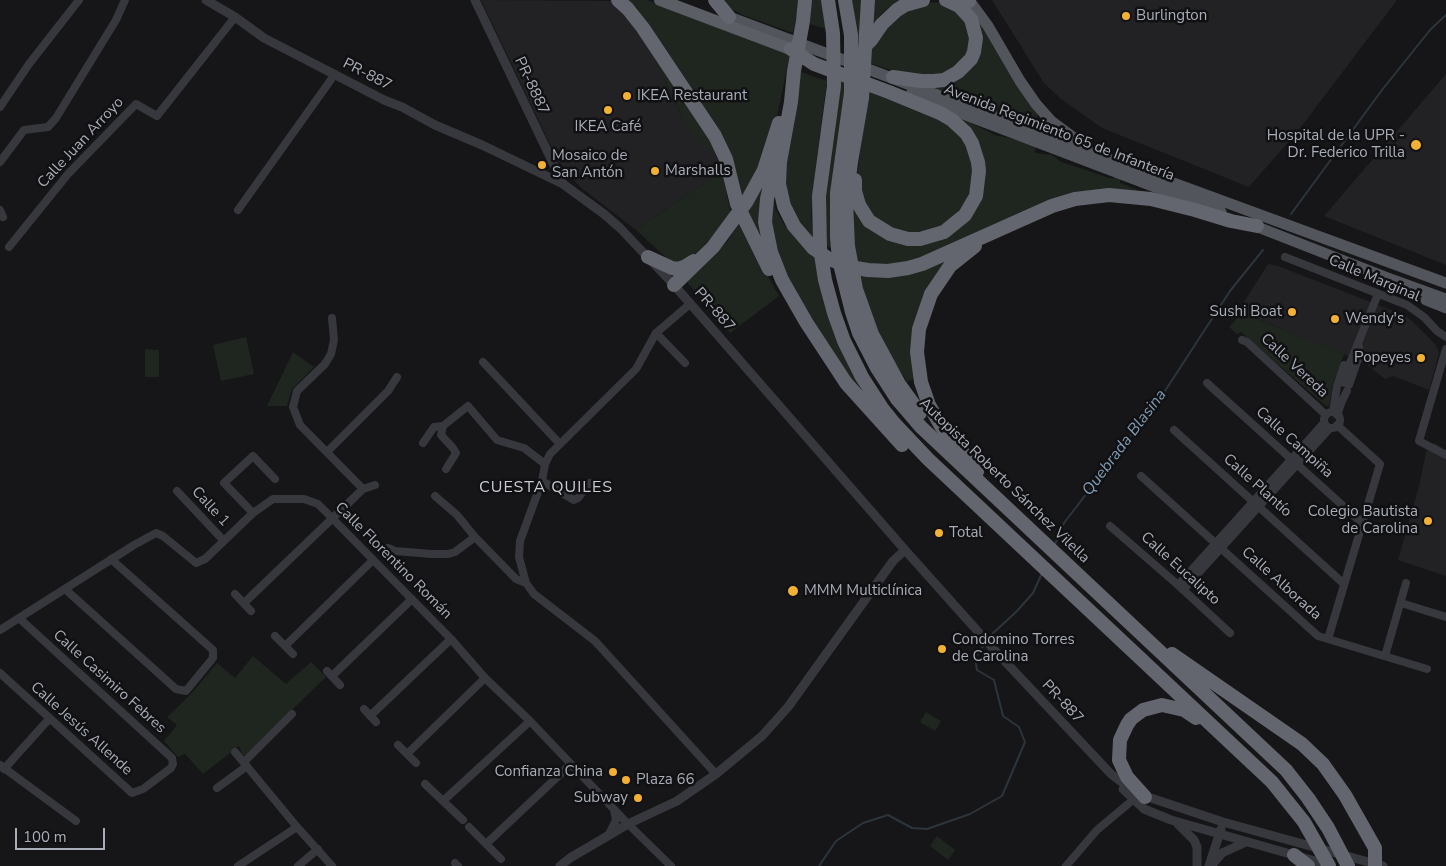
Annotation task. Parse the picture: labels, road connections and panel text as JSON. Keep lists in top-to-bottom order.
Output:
{
  "streets": {
    "highway": ["Avenida Regimiento 65 de Infantería", "Autopista Roberto Sánchez Vilella"],
    "street": [
      "PR-887",
      "PR-8887",
      "Calle Juan Arroyo",
      "Calle Marginal",
      "Calle Vereda",
      "Calle Campiña",
      "Calle Plantío",
      "Calle 1",
      "Calle Florentino Román",
      "Calle Eucalipto",
      "Calle Alborada",
      "Calle Casimiro Febres",
      "Calle Jesús Allende"
    ]
  },
  "crossings": [
    ["PR-887", "PR-8887"],
    ["PR-887", "Calle Juan Arroyo"],
    ["Calle Vereda", "Calle Campiña"],
    ["Calle Vereda", "Calle Plantío"],
    ["Calle Vereda", "Calle Alborada"],
    ["Calle 1", "Calle Florentino Román"],
    ["Calle Florentino Román", "Calle Casimiro Febres"],
    ["Calle Casimiro Febres", "Calle Jesús Allende"]
  ],
  "districts": ["CUESTA QUILES"],
  "water": ["Quebrada Blasina"],
  "places": [
    "Burlington",
    "IKEA Restaurant",
    "IKEA Café",
    "Hospital de la UPR - Dr. Federico Trilla",
    "Mosaico de San Antón",
    "Marshalls",
    "Sushi Boat",
    "Wendy's",
    "Popeyes",
    "Colegio Bautista de Carolina",
    "Total",
    "MMM Multiclínica",
    "Condomino Torres de Carolina",
    "Confianza China",
    "Plaza 66",
    "Subway"
  ],
  "scale_bar": "100 m"
}
